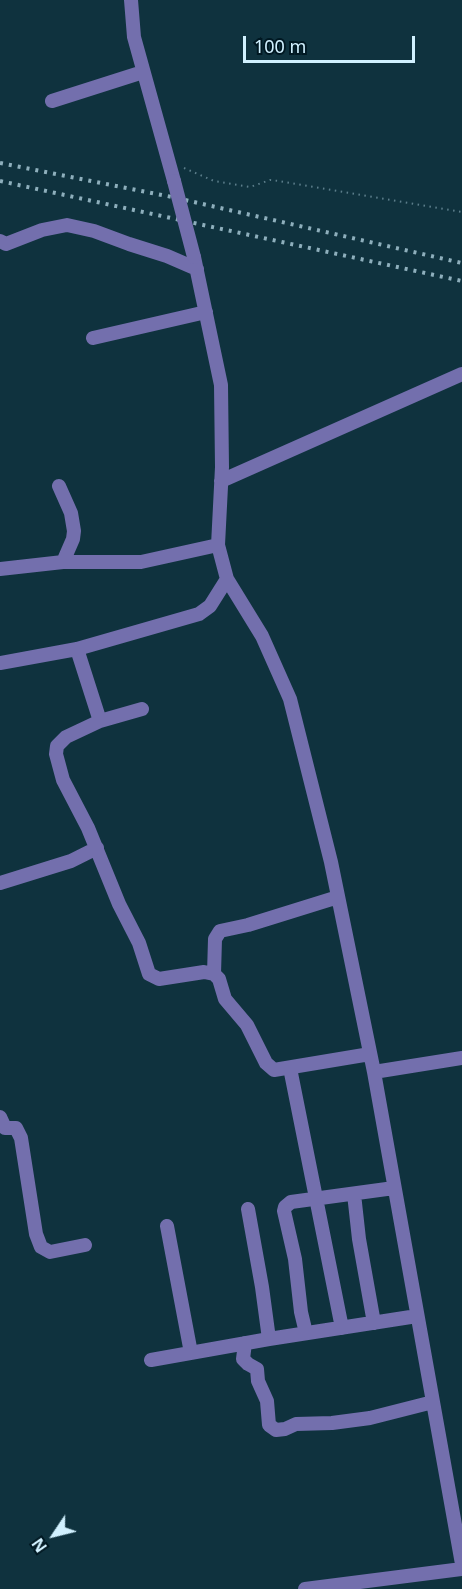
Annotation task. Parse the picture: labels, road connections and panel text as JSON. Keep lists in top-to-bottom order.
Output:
{
  "scale_bar": "100 m",
  "north": "bottom left"
}
